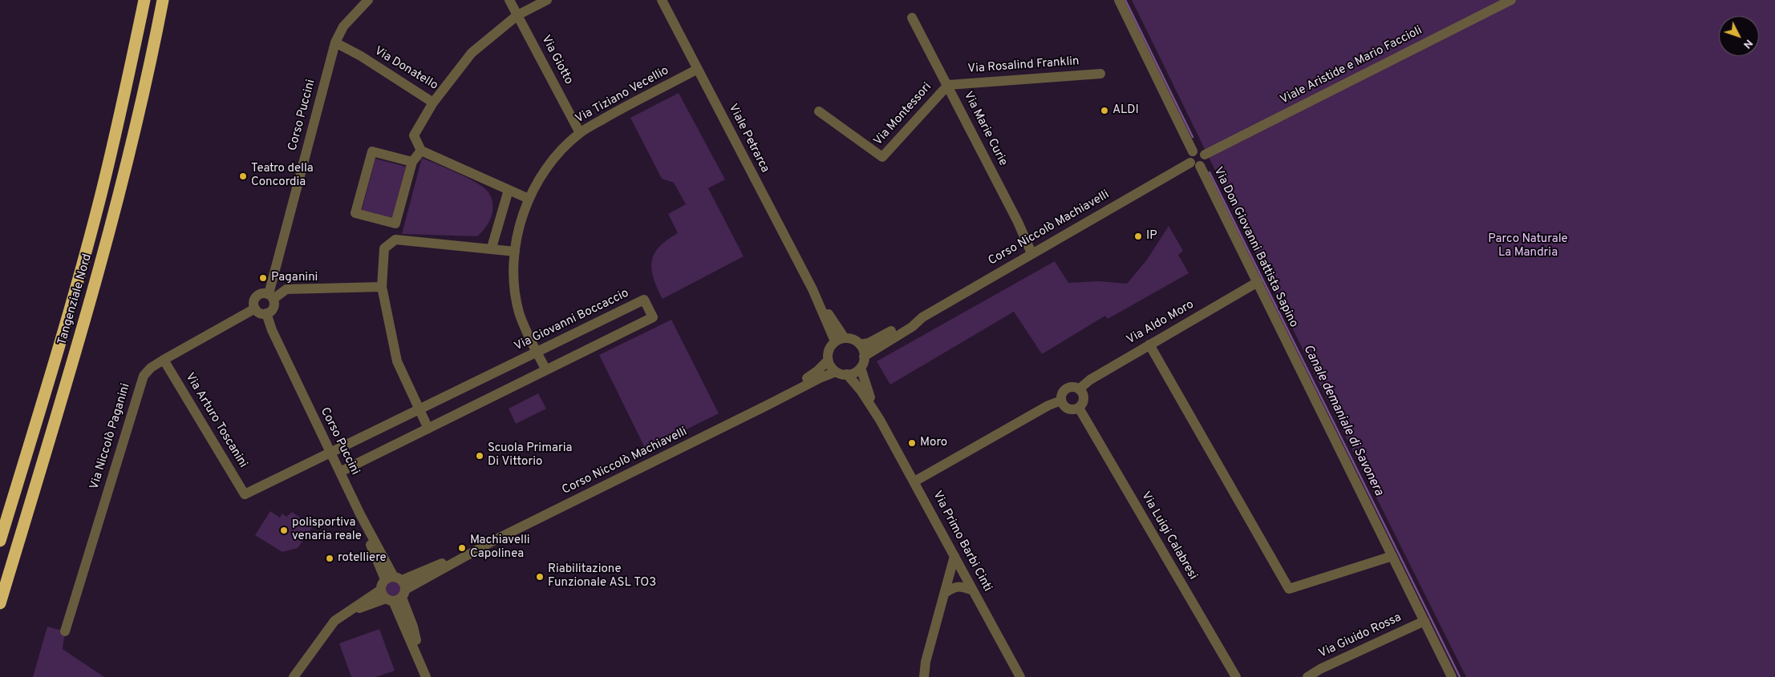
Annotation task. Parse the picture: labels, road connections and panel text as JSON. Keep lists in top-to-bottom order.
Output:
{
  "streets": {
    "highway": ["Tangenziale Nord"],
    "street": [
      "Via Giotto",
      "Via Rosalind Franklin",
      "Viale Aristide e Mario Faccioli",
      "Via Donatello",
      "Via Tiziano Vecellio",
      "Via Montessori",
      "Corso Puccini",
      "Via Marie Curie",
      "Viale Petrarca",
      "Corso Niccolò Machiavelli",
      "Via Don Giovanni Battista Sapino",
      "Via Giovanni Boccaccio",
      "Via Aldo Moro",
      "Via Arturo Toscanini",
      "Via Niccolò Paganini",
      "Via Luigi Calabresi",
      "Via Primo Barbi Cinti",
      "Via Giuido Rossa"
    ]
  },
  "crossings": [
    ["Via Giotto", "Via Donatello"],
    ["Via Giotto", "Via Tiziano Vecellio"],
    ["Via Rosalind Franklin", "Via Montessori"],
    ["Via Rosalind Franklin", "Via Marie Curie"],
    ["Viale Aristide e Mario Faccioli", "Corso Niccolò Machiavelli"],
    ["Viale Aristide e Mario Faccioli", "Via Don Giovanni Battista Sapino"],
    ["Via Donatello", "Corso Puccini"],
    ["Via Tiziano Vecellio", "Viale Petrarca"],
    ["Via Tiziano Vecellio", "Via Giovanni Boccaccio"],
    ["Via Montessori", "Via Marie Curie"],
    ["Corso Puccini", "Corso Niccolò Machiavelli"],
    ["Corso Puccini", "Via Giovanni Boccaccio"],
    ["Corso Puccini", "Via Niccolò Paganini"],
    ["Via Marie Curie", "Corso Niccolò Machiavelli"],
    ["Viale Petrarca", "Corso Niccolò Machiavelli"],
    ["Viale Petrarca", "Via Primo Barbi Cinti"],
    ["Corso Niccolò Machiavelli", "Via Don Giovanni Battista Sapino"],
    ["Corso Niccolò Machiavelli", "Via Primo Barbi Cinti"],
    ["Via Don Giovanni Battista Sapino", "Via Aldo Moro"],
    ["Via Don Giovanni Battista Sapino", "Via Giuido Rossa"],
    ["Via Giovanni Boccaccio", "Via Arturo Toscanini"],
    ["Via Aldo Moro", "Via Luigi Calabresi"],
    ["Via Arturo Toscanini", "Via Niccolò Paganini"]
  ],
  "water": ["Canale demaniale di Savonera"],
  "parks": ["Parco Naturale La Mandria"],
  "places": [
    "ALDI",
    "Teatro della Concordia",
    "IP",
    "Paganini",
    "Moro",
    "Scuola Primaria Di Vittorio",
    "polisportiva venaria reale",
    "Machiavelli Capolinea",
    "rotelliere",
    "Riabilitazione Funzionale ASL TO3"
  ],
  "north": "bottom right"
}
